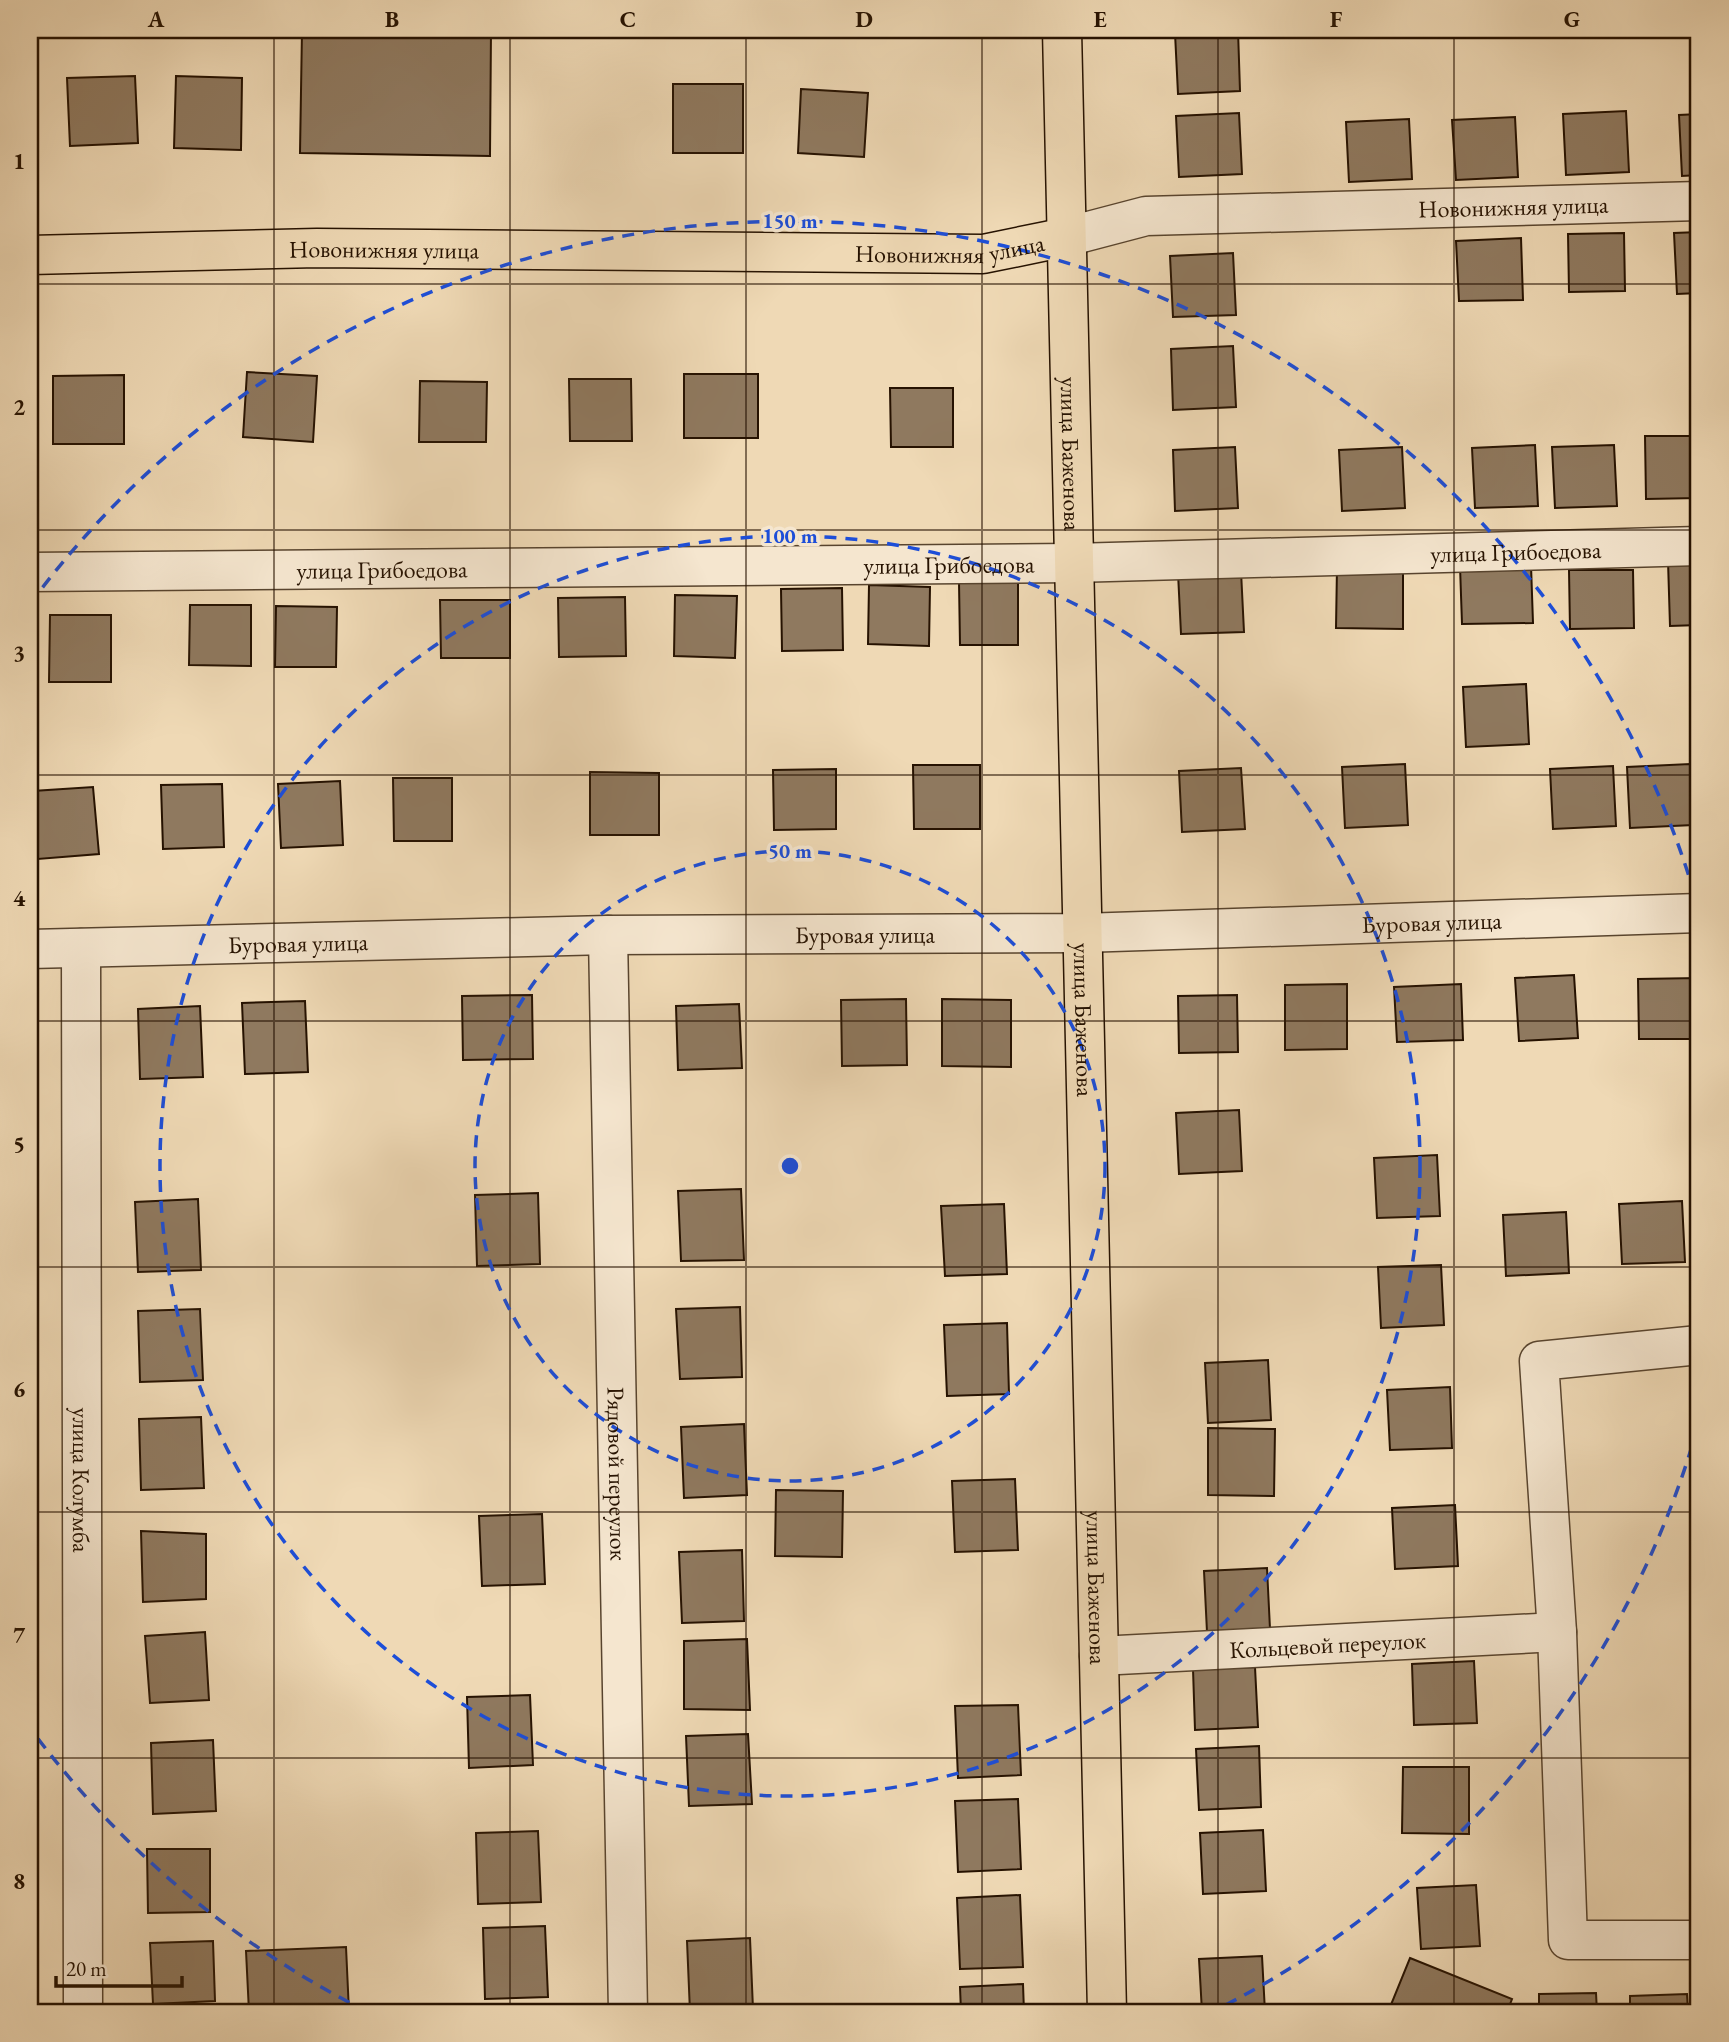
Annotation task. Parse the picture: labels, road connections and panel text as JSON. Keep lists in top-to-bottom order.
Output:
{
  "streets": {
    "main road": ["Новонижняя улица", "улица Баженова"],
    "street": [
      "улица Грибоедова",
      "Буровая улица",
      "Рядовой переулок",
      "улица Колумба",
      "Кольцевой переулок"
    ]
  },
  "crossings": [
    ["Новонижняя улица", "улица Баженова"],
    ["улица Баженова", "улица Грибоедова"],
    ["улица Баженова", "Буровая улица"],
    ["улица Баженова", "Кольцевой переулок"],
    ["Буровая улица", "Рядовой переулок"],
    ["Буровая улица", "улица Колумба"]
  ],
  "scale_bar": "20 m",
  "grid": {
    "columns": [
      "A",
      "B",
      "C",
      "D",
      "E",
      "F",
      "G"
    ],
    "rows": [
      "1",
      "2",
      "3",
      "4",
      "5",
      "6",
      "7",
      "8"
    ]
  },
  "rings": ["150 m", "100 m", "50 m"]
}
